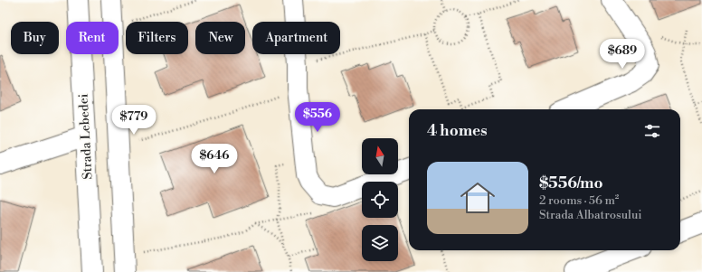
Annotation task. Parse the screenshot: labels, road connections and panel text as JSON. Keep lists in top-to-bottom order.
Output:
{
  "streets": {
    "street": ["Strada Lebedei"]
  },
  "north": "top",
  "page": {
    "chip": [
      "Buy",
      "Rent",
      "Filters",
      "New",
      "Apartment"
    ],
    "price": [
      "$689",
      "$556",
      "$779",
      "$646"
    ],
    "heading": "4 homes",
    "list": [
      {
        "name": "$556/mo",
        "note": "2 rooms · 56 m² · Strada Albatrosului"
      }
    ]
  }
}
